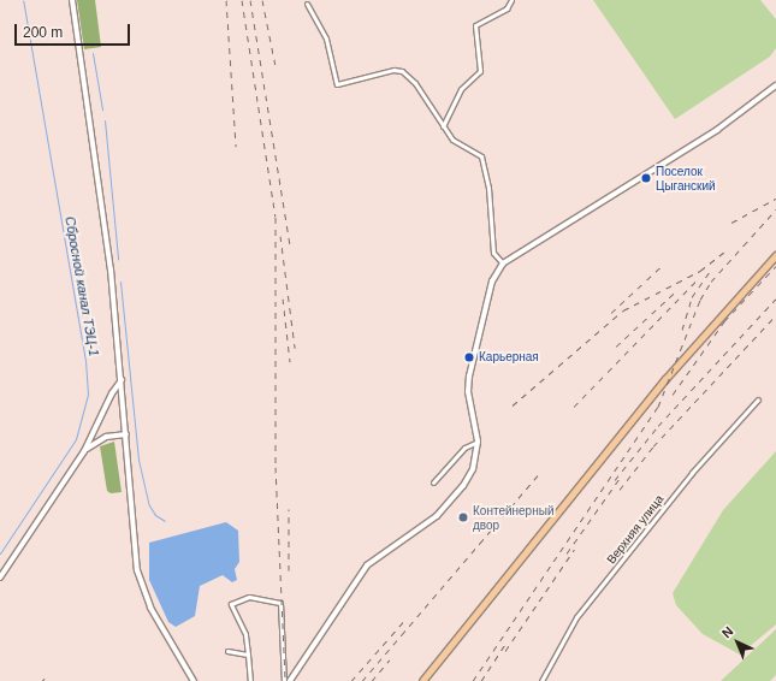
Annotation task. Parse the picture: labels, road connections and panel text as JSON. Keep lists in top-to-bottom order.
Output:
{
  "streets": {
    "street": ["Верхняя улица"]
  },
  "water": ["Сбросной канал ТЭЦ-1"],
  "places": ["Поселок Цыганский", "Карьерная", "Контейнерный двор"],
  "scale_bar": "200 m",
  "north": "top left"
}
